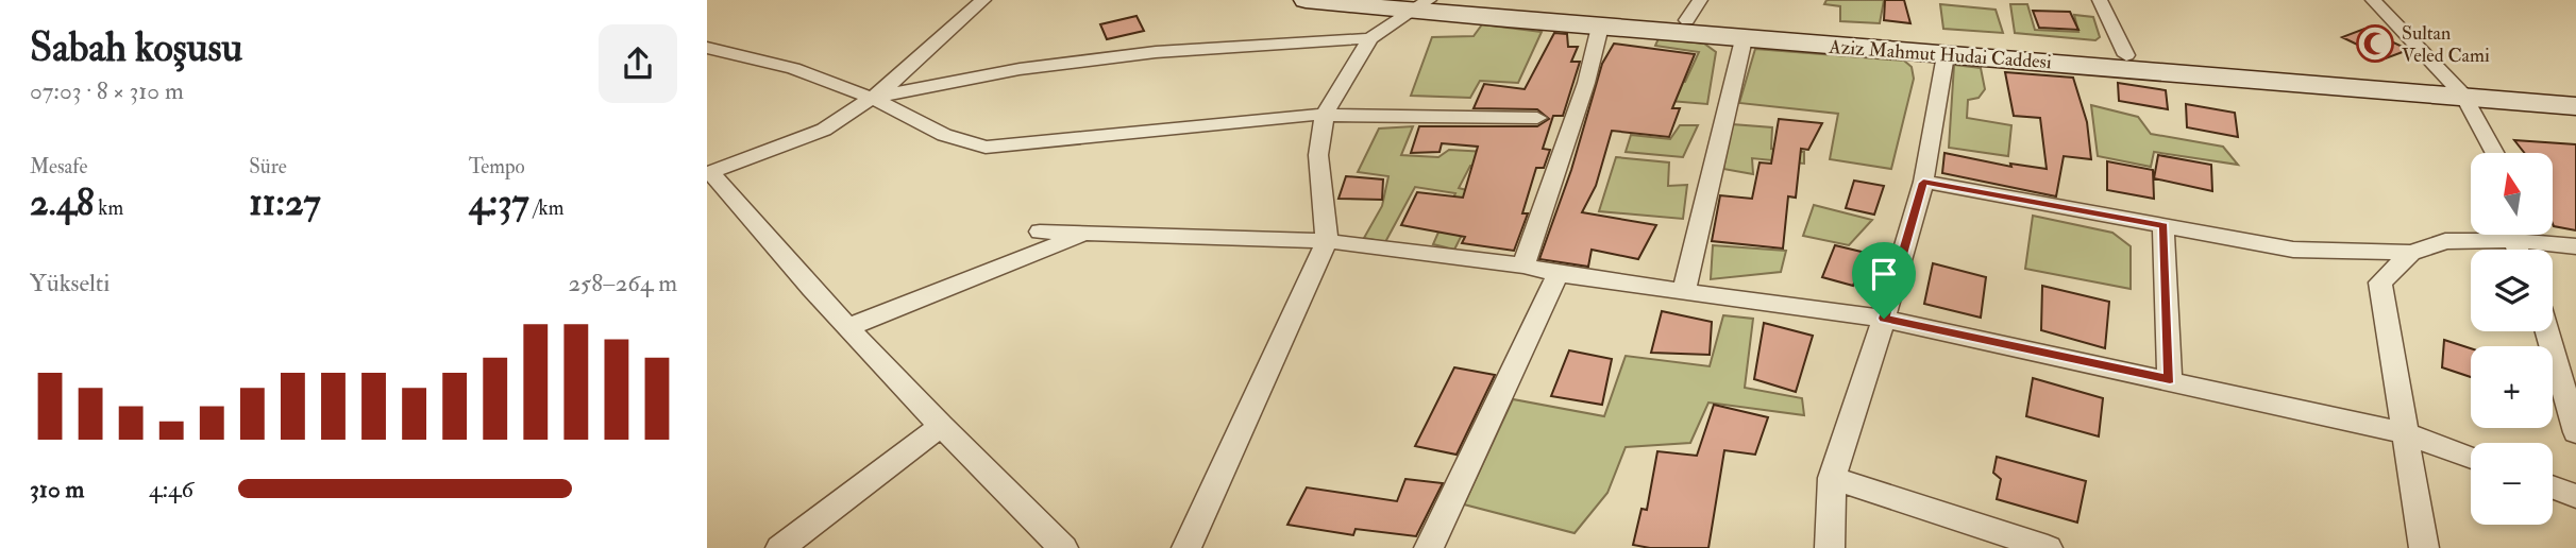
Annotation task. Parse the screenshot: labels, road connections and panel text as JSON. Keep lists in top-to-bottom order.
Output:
{
  "streets": {
    "street": ["Aziz Mahmut Hudai Caddesi"]
  },
  "places": {
    "mosque": ["Sultan Veled Cami"]
  },
  "north": "top",
  "page": {
    "heading": ["Sabah koşusu", "07:03 · 8 × 310 m"],
    "stats": [
      ["Mesafe", "2.48 km"],
      ["Süre", "11:27"],
      ["Tempo", "4:37 /km"]
    ],
    "map_buttons": ["+", "−"],
    "chart": ["Yükselti", "258–264 m"],
    "list": [
      {
        "name": "310 m",
        "note": "4:46"
      }
    ]
  }
}
